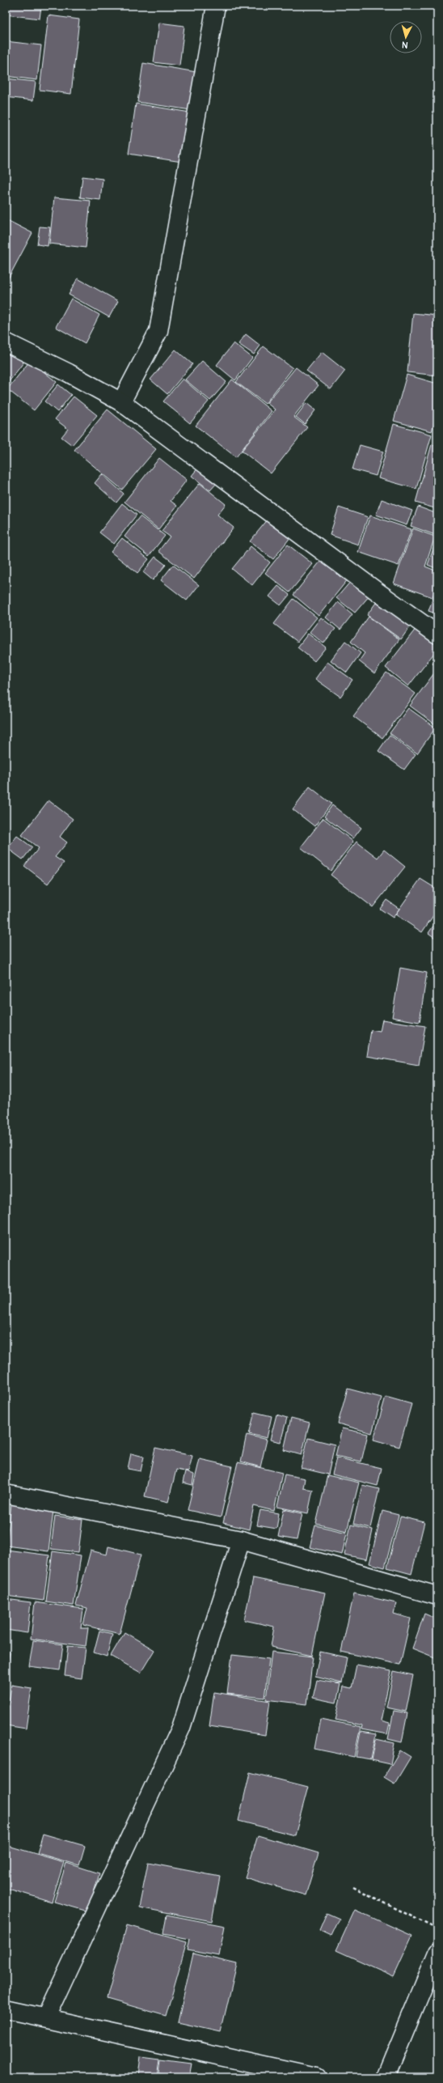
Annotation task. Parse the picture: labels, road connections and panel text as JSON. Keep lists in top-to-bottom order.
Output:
{
  "north": "bottom"
}
